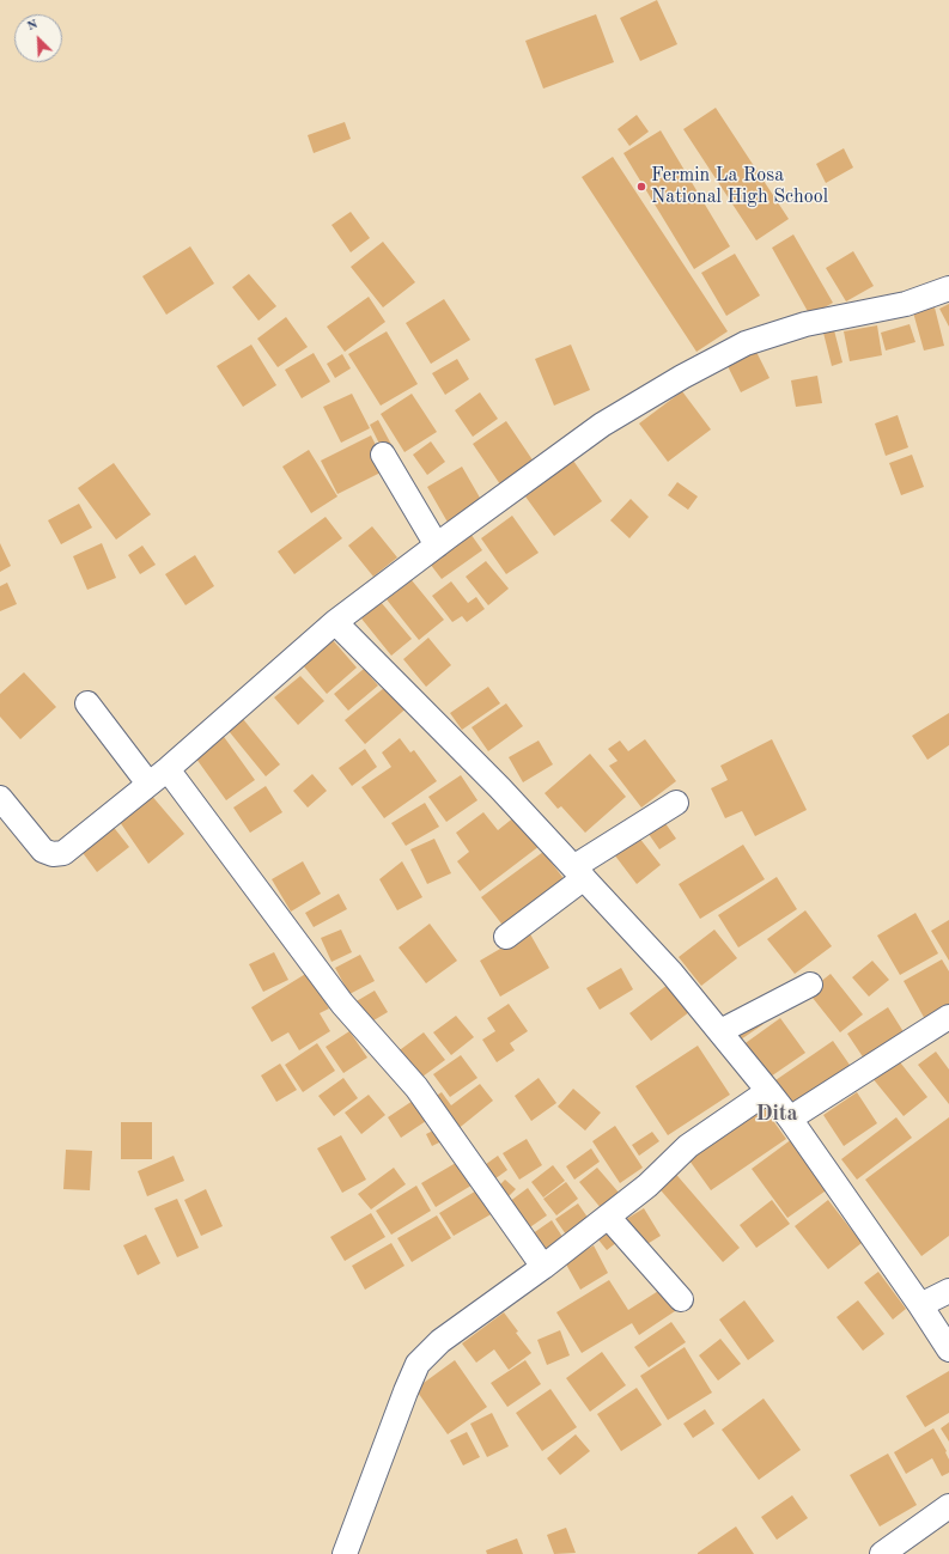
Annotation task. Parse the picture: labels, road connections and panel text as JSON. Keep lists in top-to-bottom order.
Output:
{
  "districts": ["Dita"],
  "places": ["Fermin La Rosa National High School"],
  "north": "top left"
}
